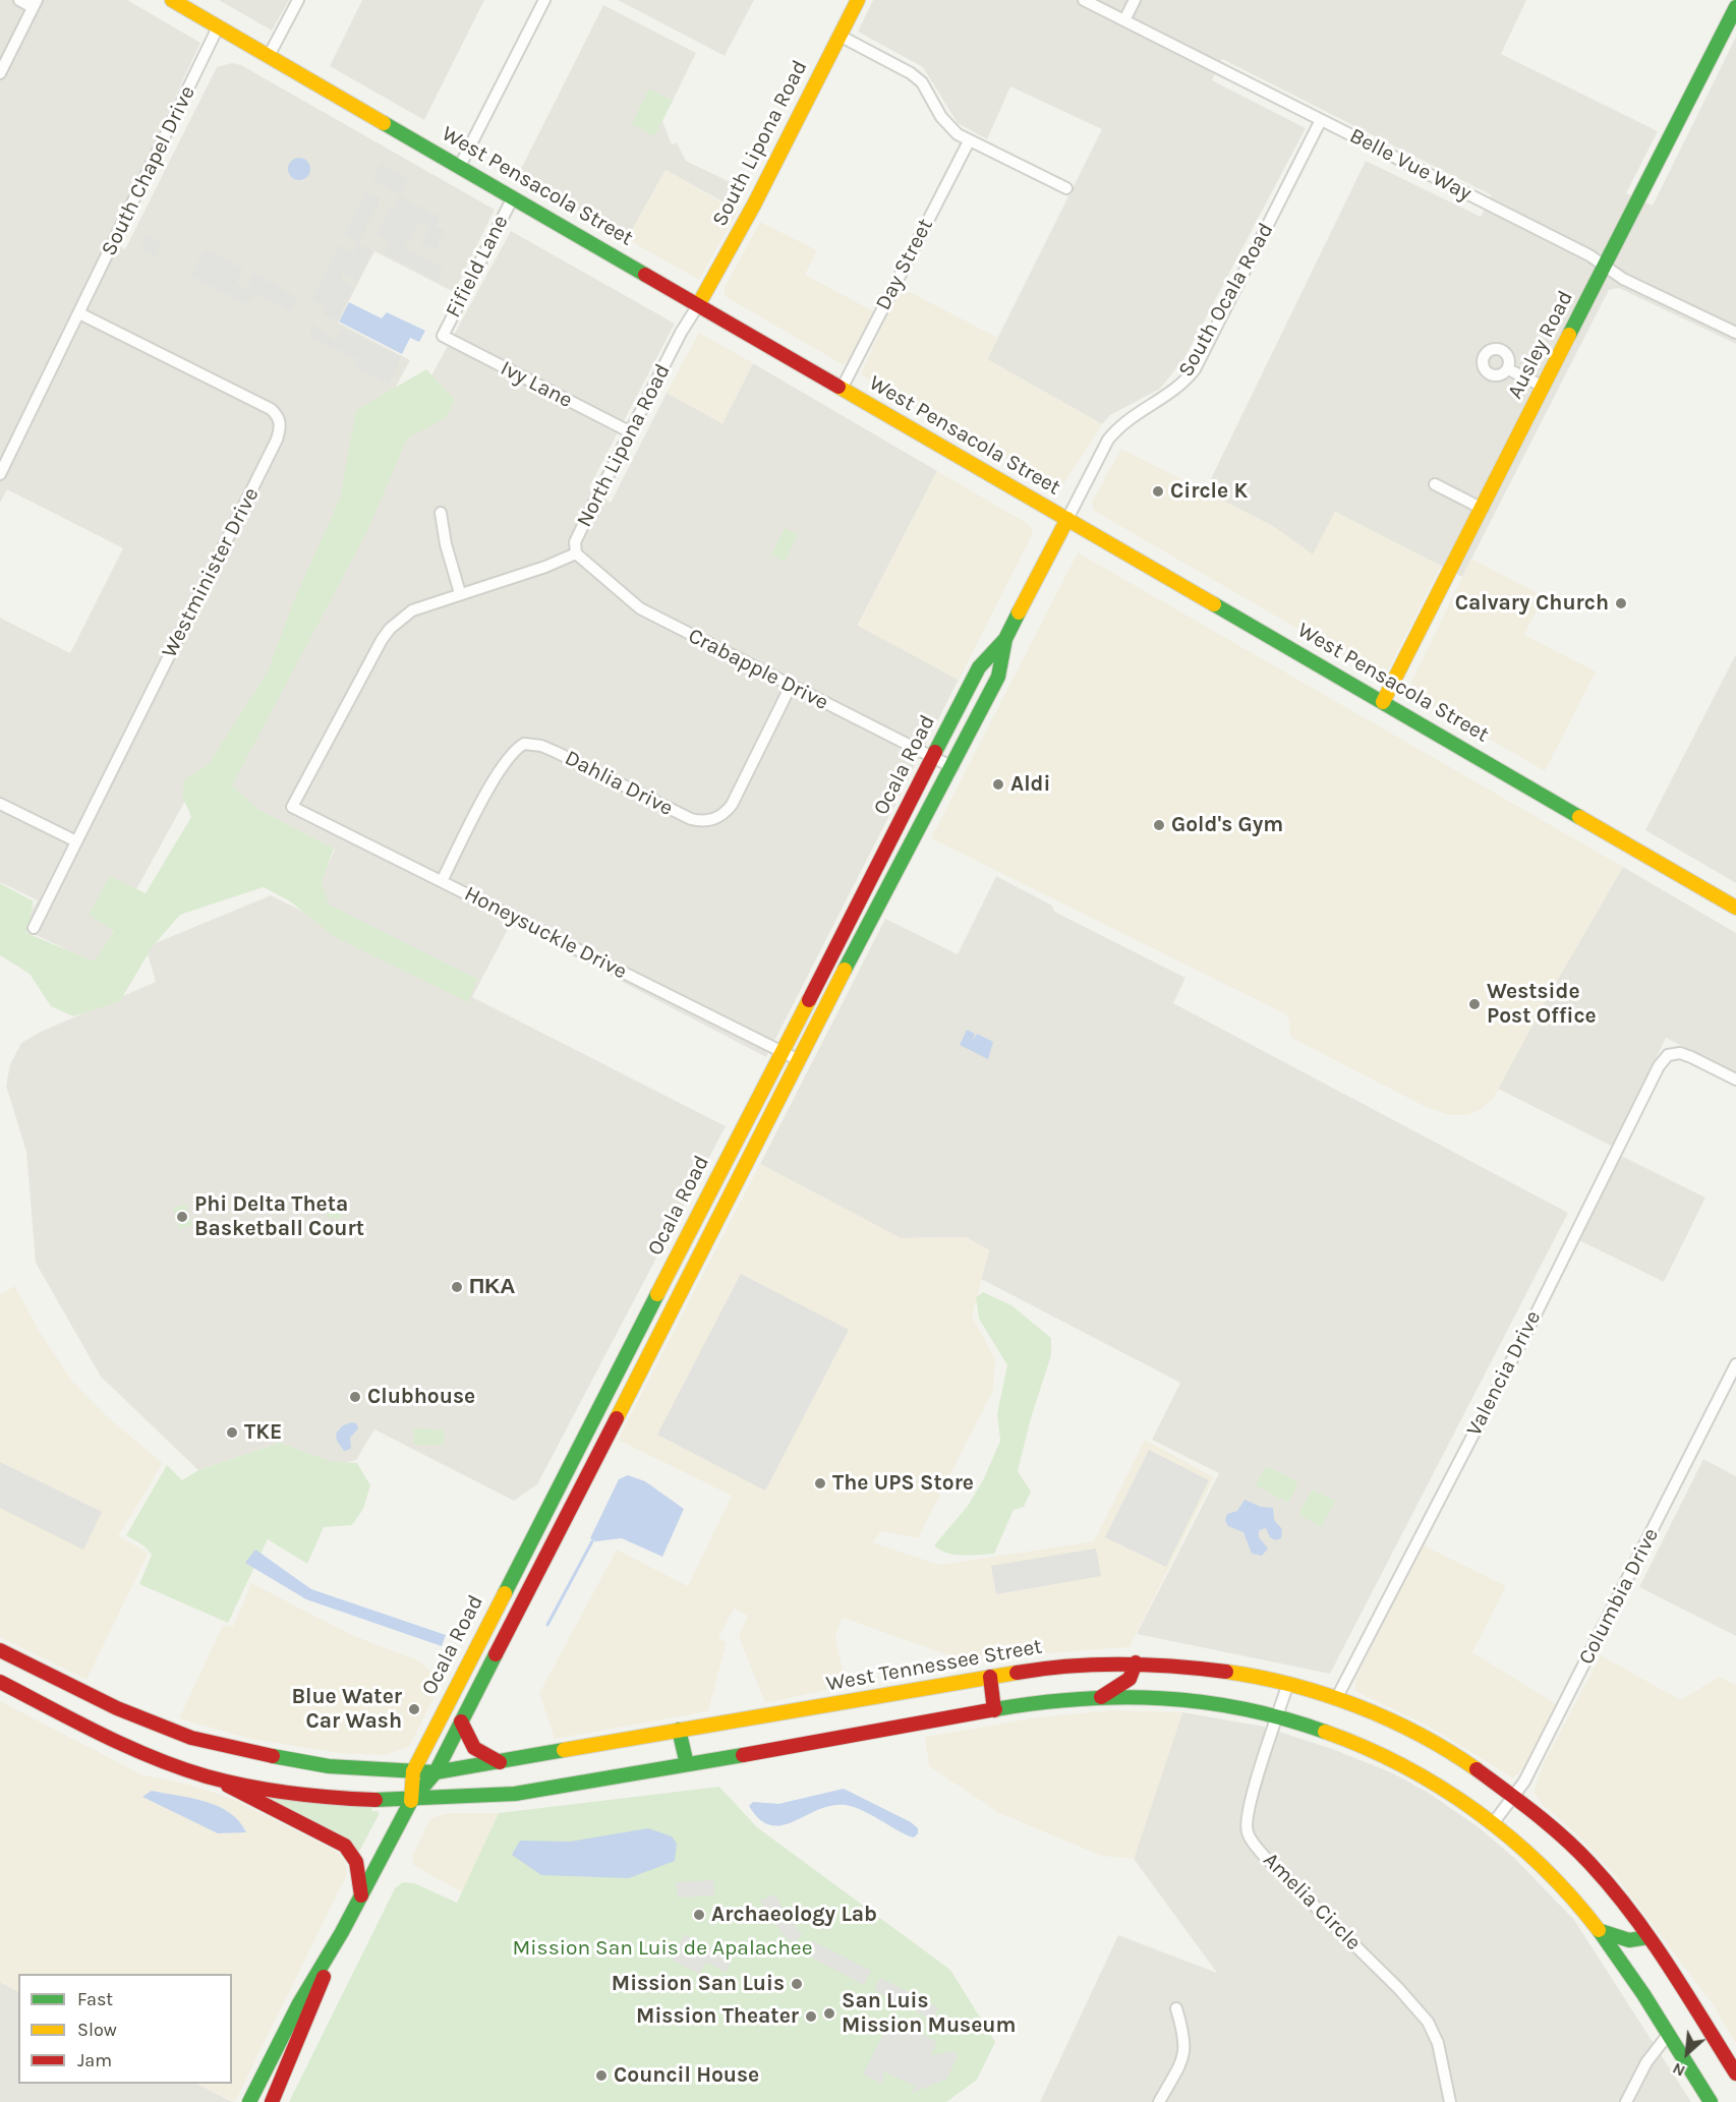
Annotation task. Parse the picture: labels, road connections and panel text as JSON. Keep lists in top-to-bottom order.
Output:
{
  "streets": {
    "main road": [
      "South Lipona Road",
      "West Pensacola Street",
      "Ausley Road",
      "Ocala Road",
      "West Tennessee Street"
    ],
    "street": [
      "Belle Vue Way",
      "South Chapel Drive",
      "Day Street",
      "Fifield Lane",
      "South Ocala Road",
      "Ivy Lane",
      "North Lipona Road",
      "Westminister Drive",
      "Crabapple Drive",
      "Dahlia Drive",
      "Honeysuckle Drive",
      "Valencia Drive",
      "Columbia Drive",
      "Amelia Circle"
    ]
  },
  "crossings": [
    ["South Lipona Road", "West Pensacola Street"],
    ["South Lipona Road", "North Lipona Road"],
    ["Belle Vue Way", "South Ocala Road"],
    ["Belle Vue Way", "Ausley Road"],
    ["South Chapel Drive", "West Pensacola Street"],
    ["South Chapel Drive", "Westminister Drive"],
    ["West Pensacola Street", "Day Street"],
    ["West Pensacola Street", "Fifield Lane"],
    ["West Pensacola Street", "South Ocala Road"],
    ["West Pensacola Street", "Ausley Road"],
    ["West Pensacola Street", "North Lipona Road"],
    ["West Pensacola Street", "Ocala Road"],
    ["Fifield Lane", "Ivy Lane"],
    ["South Ocala Road", "Ocala Road"],
    ["Ivy Lane", "North Lipona Road"],
    ["North Lipona Road", "Crabapple Drive"],
    ["North Lipona Road", "Honeysuckle Drive"],
    ["Crabapple Drive", "Ocala Road"],
    ["Crabapple Drive", "Dahlia Drive"],
    ["Ocala Road", "Honeysuckle Drive"],
    ["Ocala Road", "West Tennessee Street"],
    ["Dahlia Drive", "Honeysuckle Drive"],
    ["Valencia Drive", "West Tennessee Street"],
    ["Columbia Drive", "West Tennessee Street"],
    ["West Tennessee Street", "Amelia Circle"]
  ],
  "parks": ["Mission San Luis de Apalachee"],
  "places": [
    "Circle K",
    "Calvary Church",
    "Aldi",
    "Gold's Gym",
    "Westside Post Office",
    "Phi Delta Theta Basketball Court",
    "ΠΚΑ",
    "Clubhouse",
    "TKE",
    "The UPS Store",
    "Blue Water Car Wash",
    "Archaeology Lab",
    "Mission San Luis",
    "San Luis Mission Museum",
    "Mission Theater",
    "Council House"
  ],
  "legend": ["Fast", "Slow", "Jam"],
  "north": "bottom left"
}
